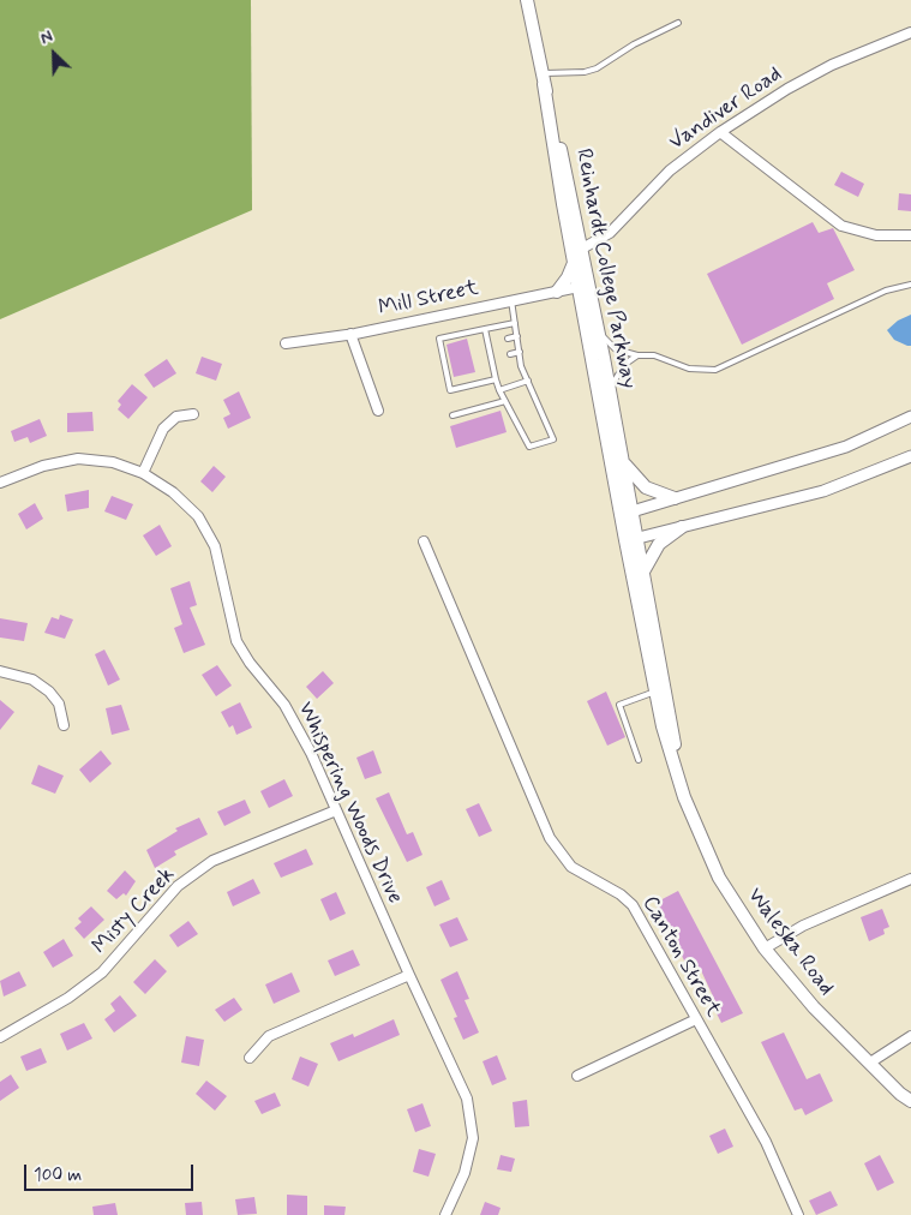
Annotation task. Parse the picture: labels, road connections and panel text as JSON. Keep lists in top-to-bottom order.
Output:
{
  "streets": {
    "main road": ["Reinhardt College Parkway", "Waleska Road"],
    "street": [
      "Vandiver Road",
      "Mill Street",
      "Whispering Woods Drive",
      "Misty Creek",
      "Canton Street"
    ]
  },
  "crossings": [
    ["Vandiver Road", "Reinhardt College Parkway"],
    ["Reinhardt College Parkway", "Mill Street"],
    ["Whispering Woods Drive", "Misty Creek"]
  ],
  "scale_bar": "100 m",
  "north": "top left"
}
